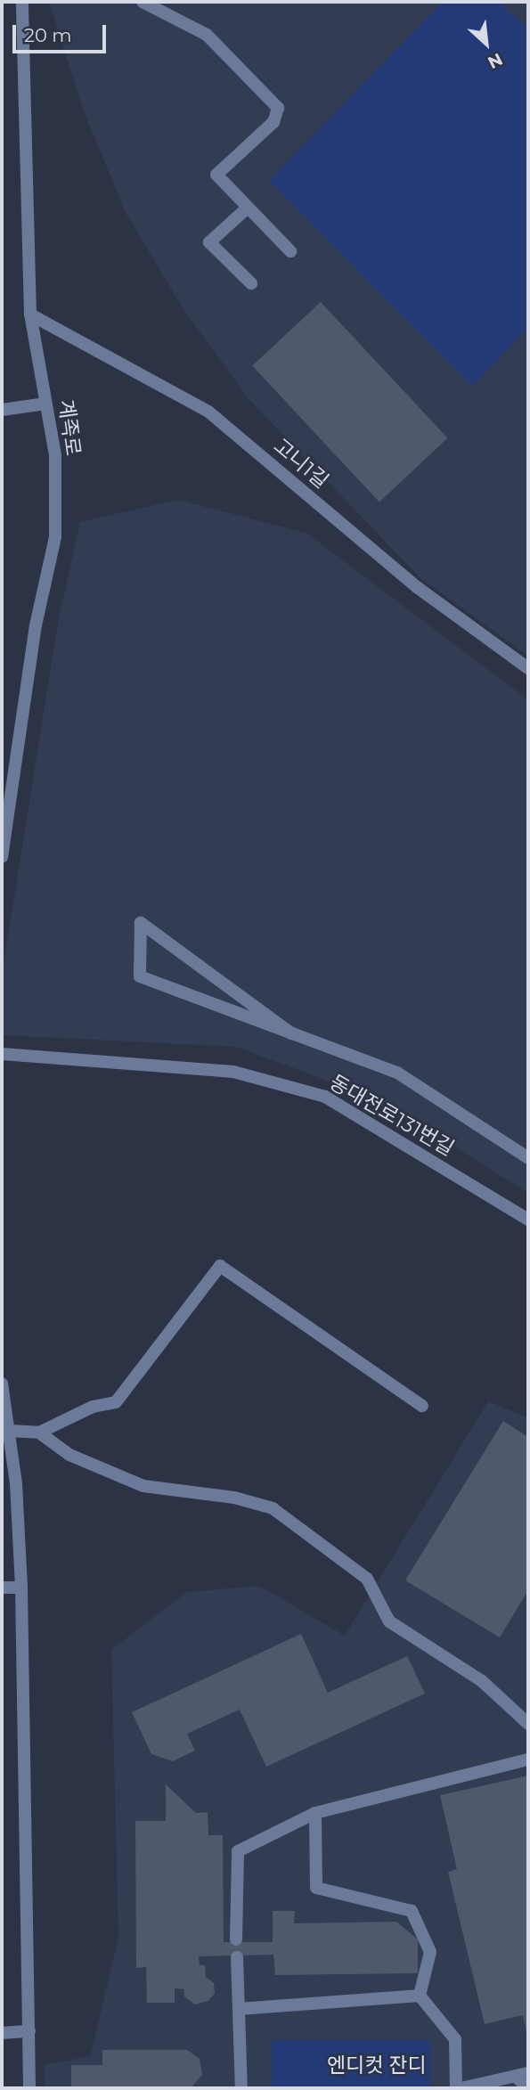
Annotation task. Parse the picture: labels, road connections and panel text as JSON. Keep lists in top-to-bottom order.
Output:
{
  "streets": {
    "street": ["계족로", "고니1길", "동대전로131번길"]
  },
  "crossings": [
    ["계족로", "고니1길"]
  ],
  "parks": ["엔디컷 잔디"],
  "scale_bar": "20 m",
  "north": "bottom right"
}
